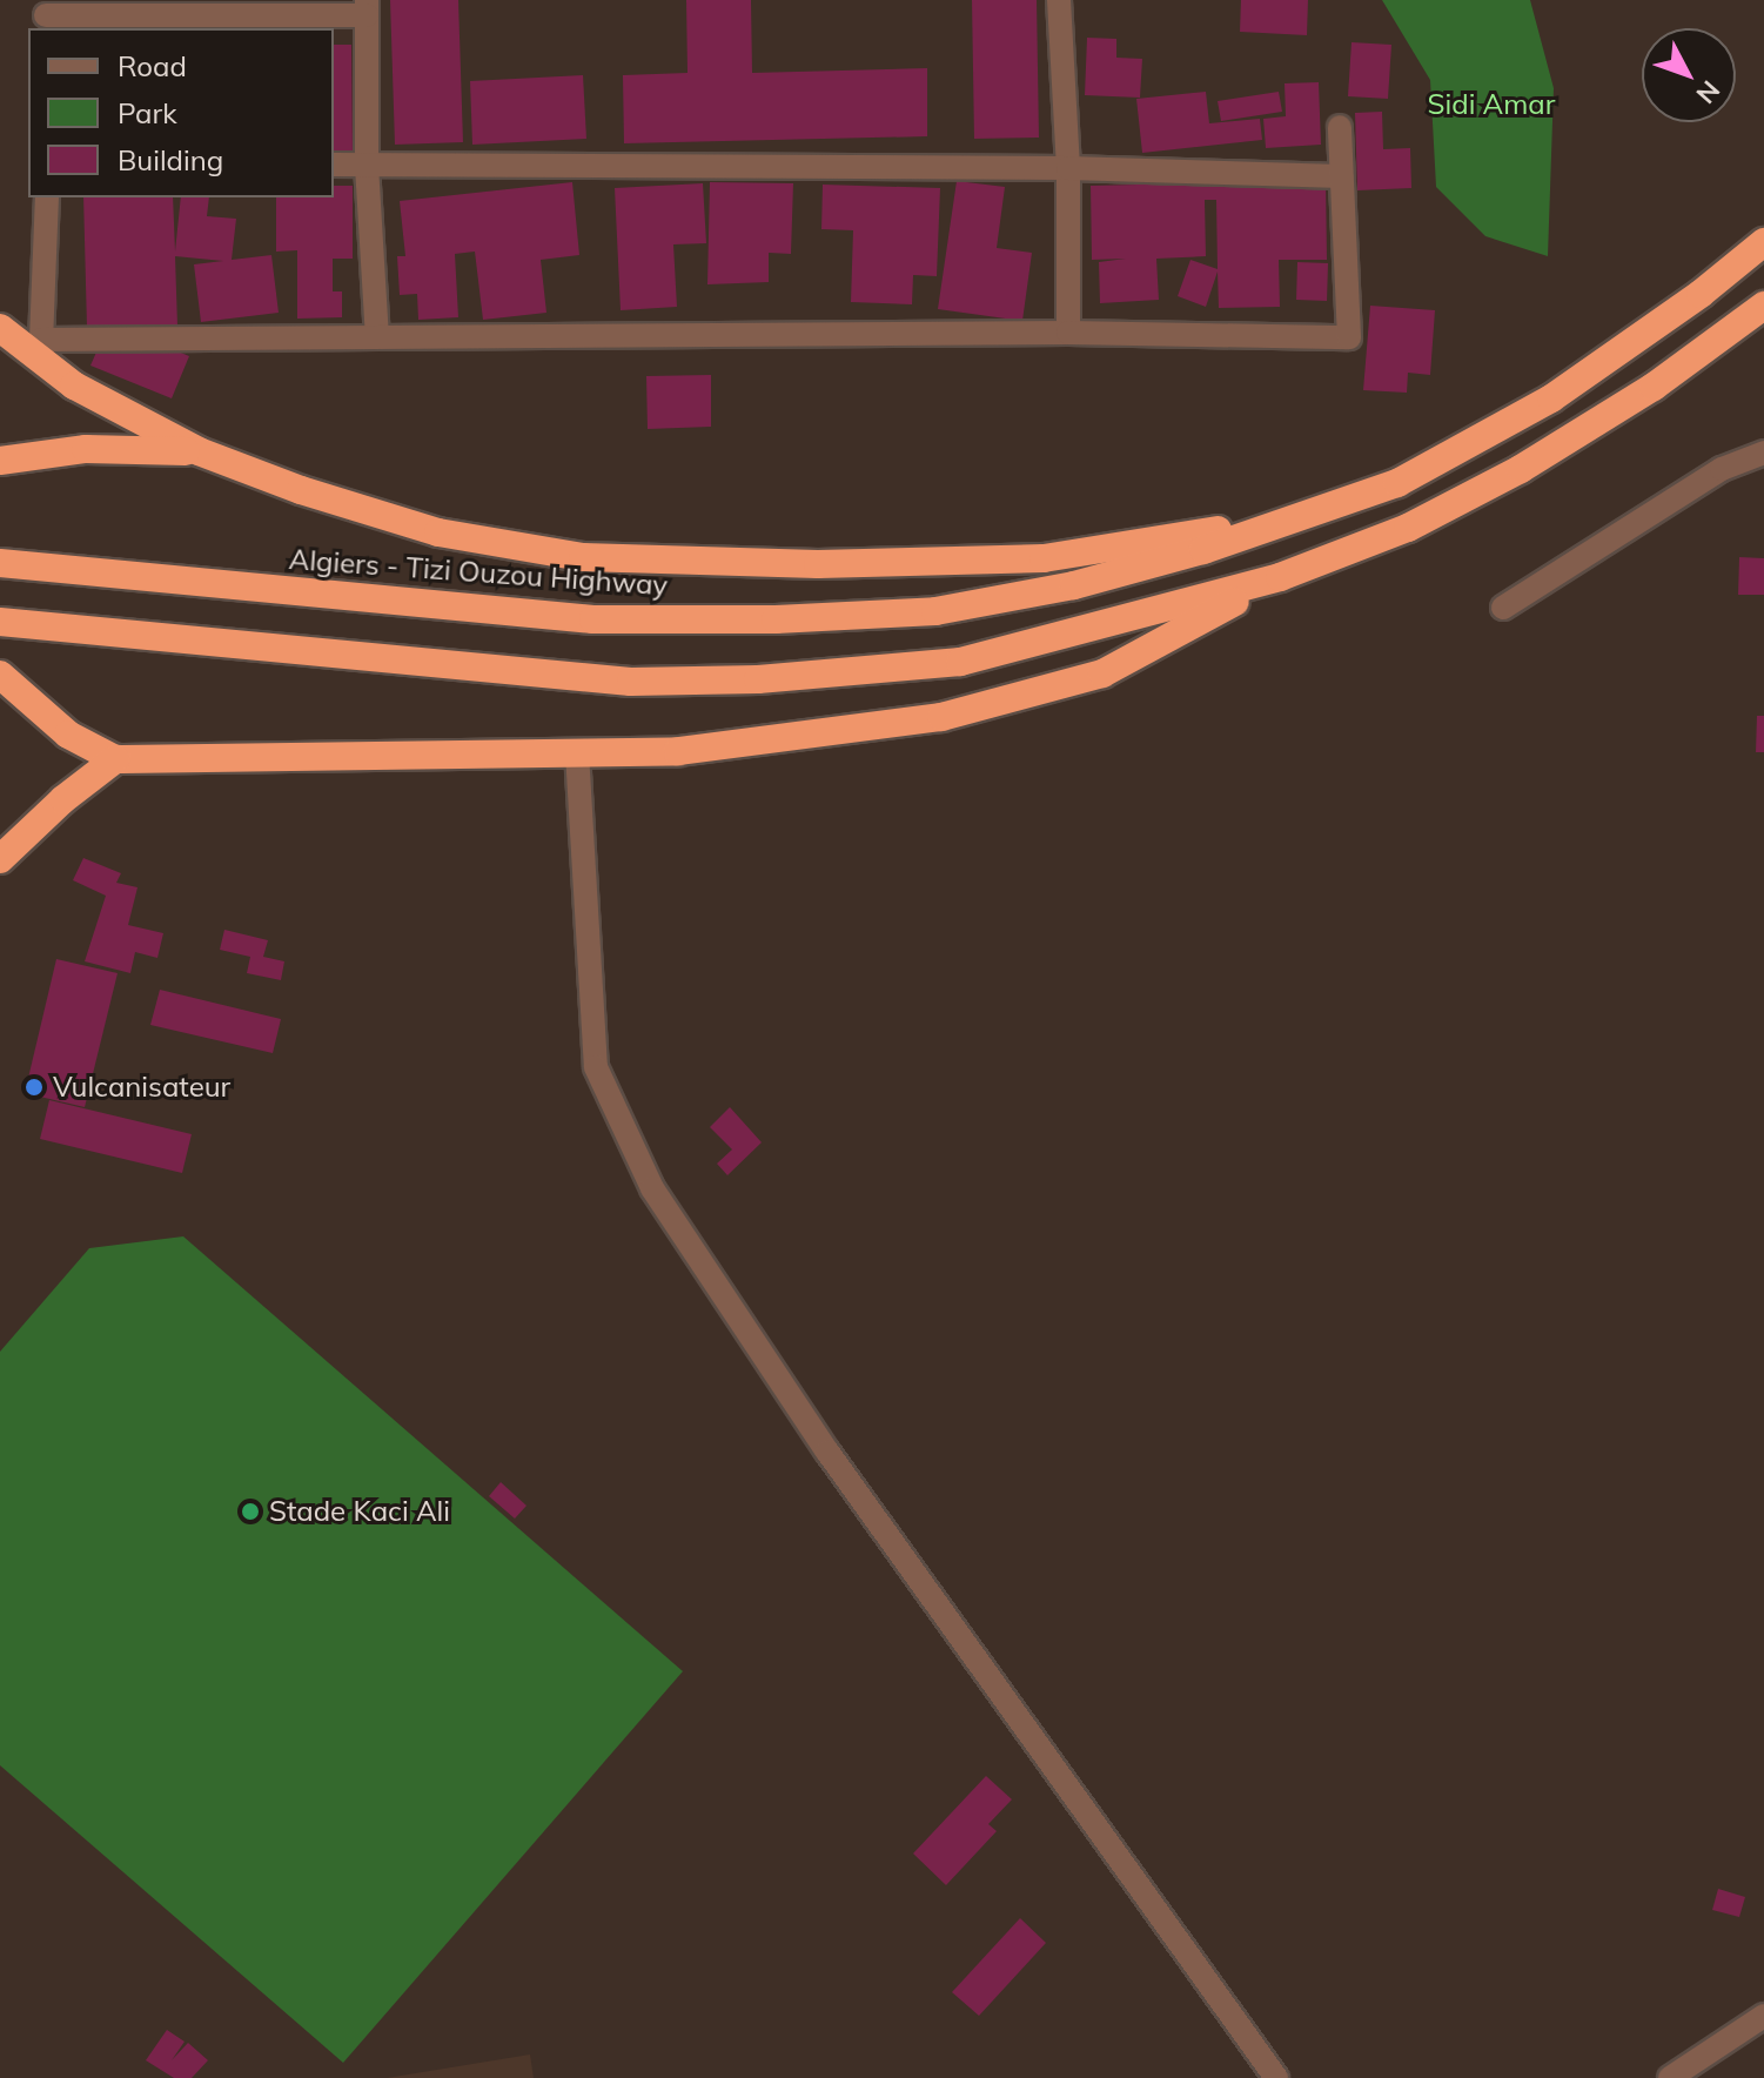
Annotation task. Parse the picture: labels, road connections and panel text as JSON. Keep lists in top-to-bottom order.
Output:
{
  "streets": {
    "highway": ["Algiers - Tizi Ouzou Highway"]
  },
  "parks": ["Sidi Amar"],
  "places": ["Vulcanisateur", "Stade Kaci Ali"],
  "legend": ["Road", "Park", "Building"],
  "north": "bottom right"
}
